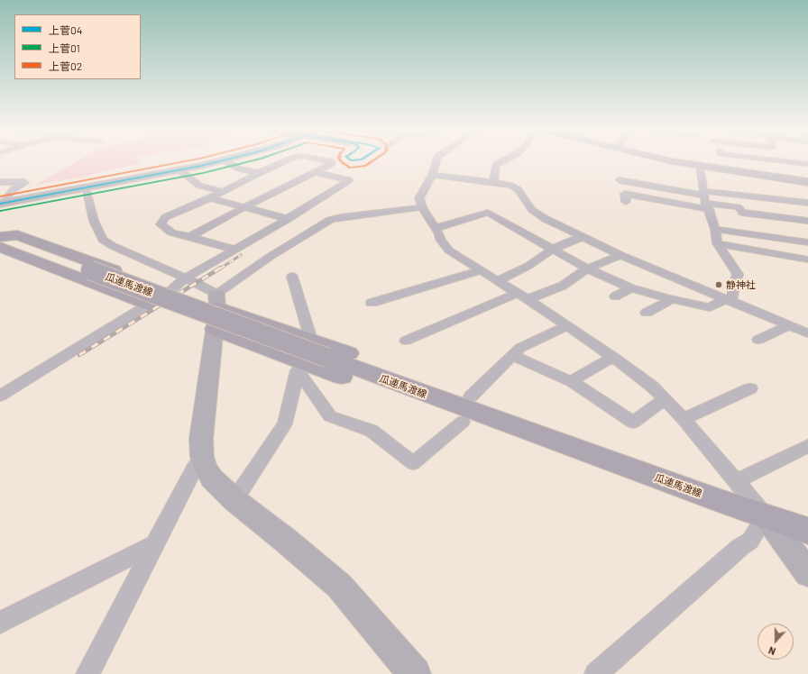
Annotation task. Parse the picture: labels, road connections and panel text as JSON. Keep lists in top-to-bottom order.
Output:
{
  "streets": {
    "main road": ["瓜連馬渡線"]
  },
  "places": ["静神社"],
  "lines": ["transit line 上菅04", "transit line 上菅01", "transit line 上菅02"],
  "legend": ["上菅04", "上菅01", "上菅02"],
  "north": "bottom"
}
